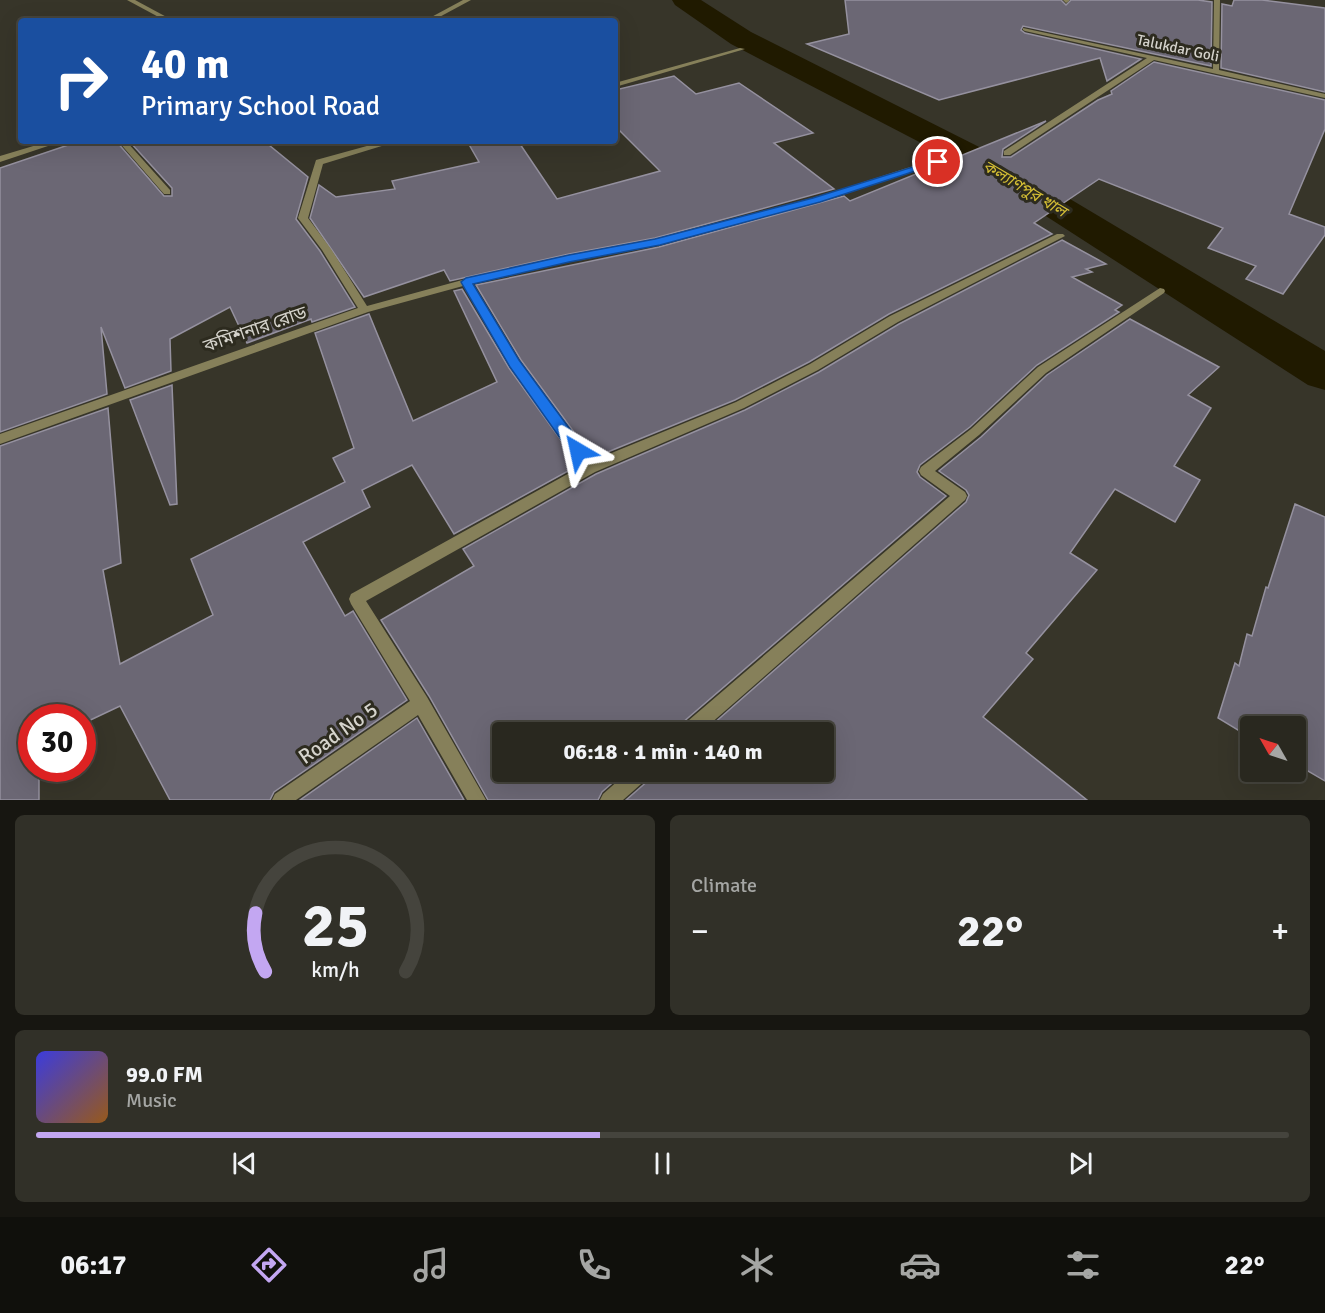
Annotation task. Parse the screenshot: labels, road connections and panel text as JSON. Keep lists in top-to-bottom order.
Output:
{
  "streets": {
    "street": ["Talukdar Goli", "কমিশনার রোড", "Road No 5"]
  },
  "water": ["কল্যাণপুর খাল"],
  "north": "top left",
  "page": {
    "turn": ["40 m", "Primary School Road"],
    "limit": "30",
    "trip": "06:18 · 1 min · 140 m",
    "tile": "Climate",
    "heat": ["−", "22°", "+"],
    "song": ["99.0 FM", "Music"],
    "tabs": ["06:17", "22°"],
    "gauge": ["25", "km/h"]
  }
}
